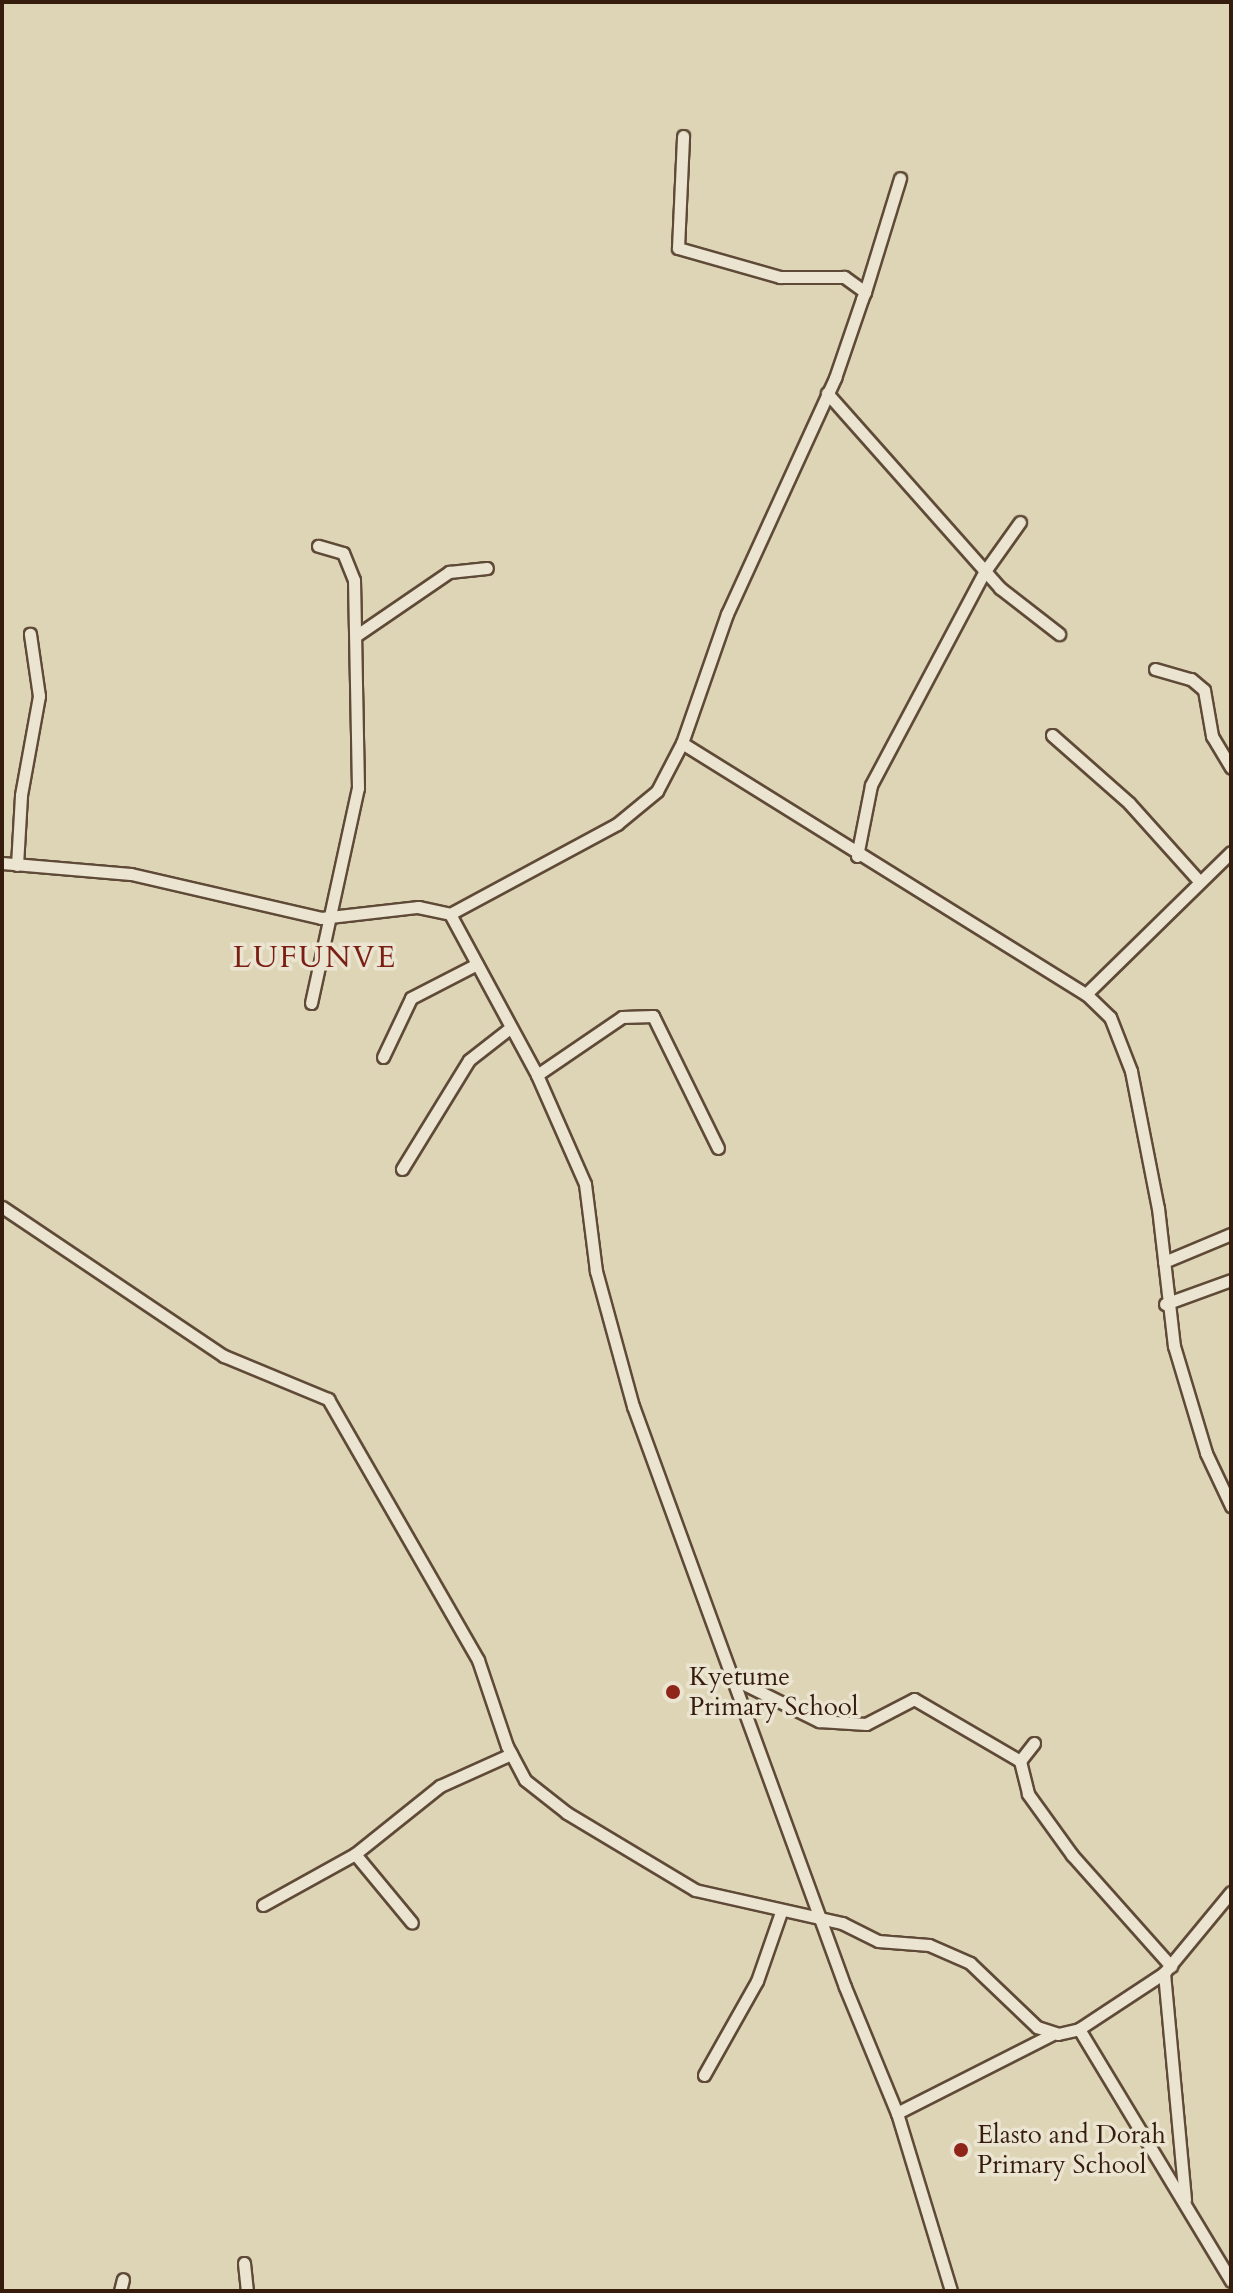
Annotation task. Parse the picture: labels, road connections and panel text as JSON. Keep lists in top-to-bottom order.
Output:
{
  "districts": ["LUFUNVE"],
  "places": ["Kyetume Primary School", "Elasto and Dorah Primary School"]
}
